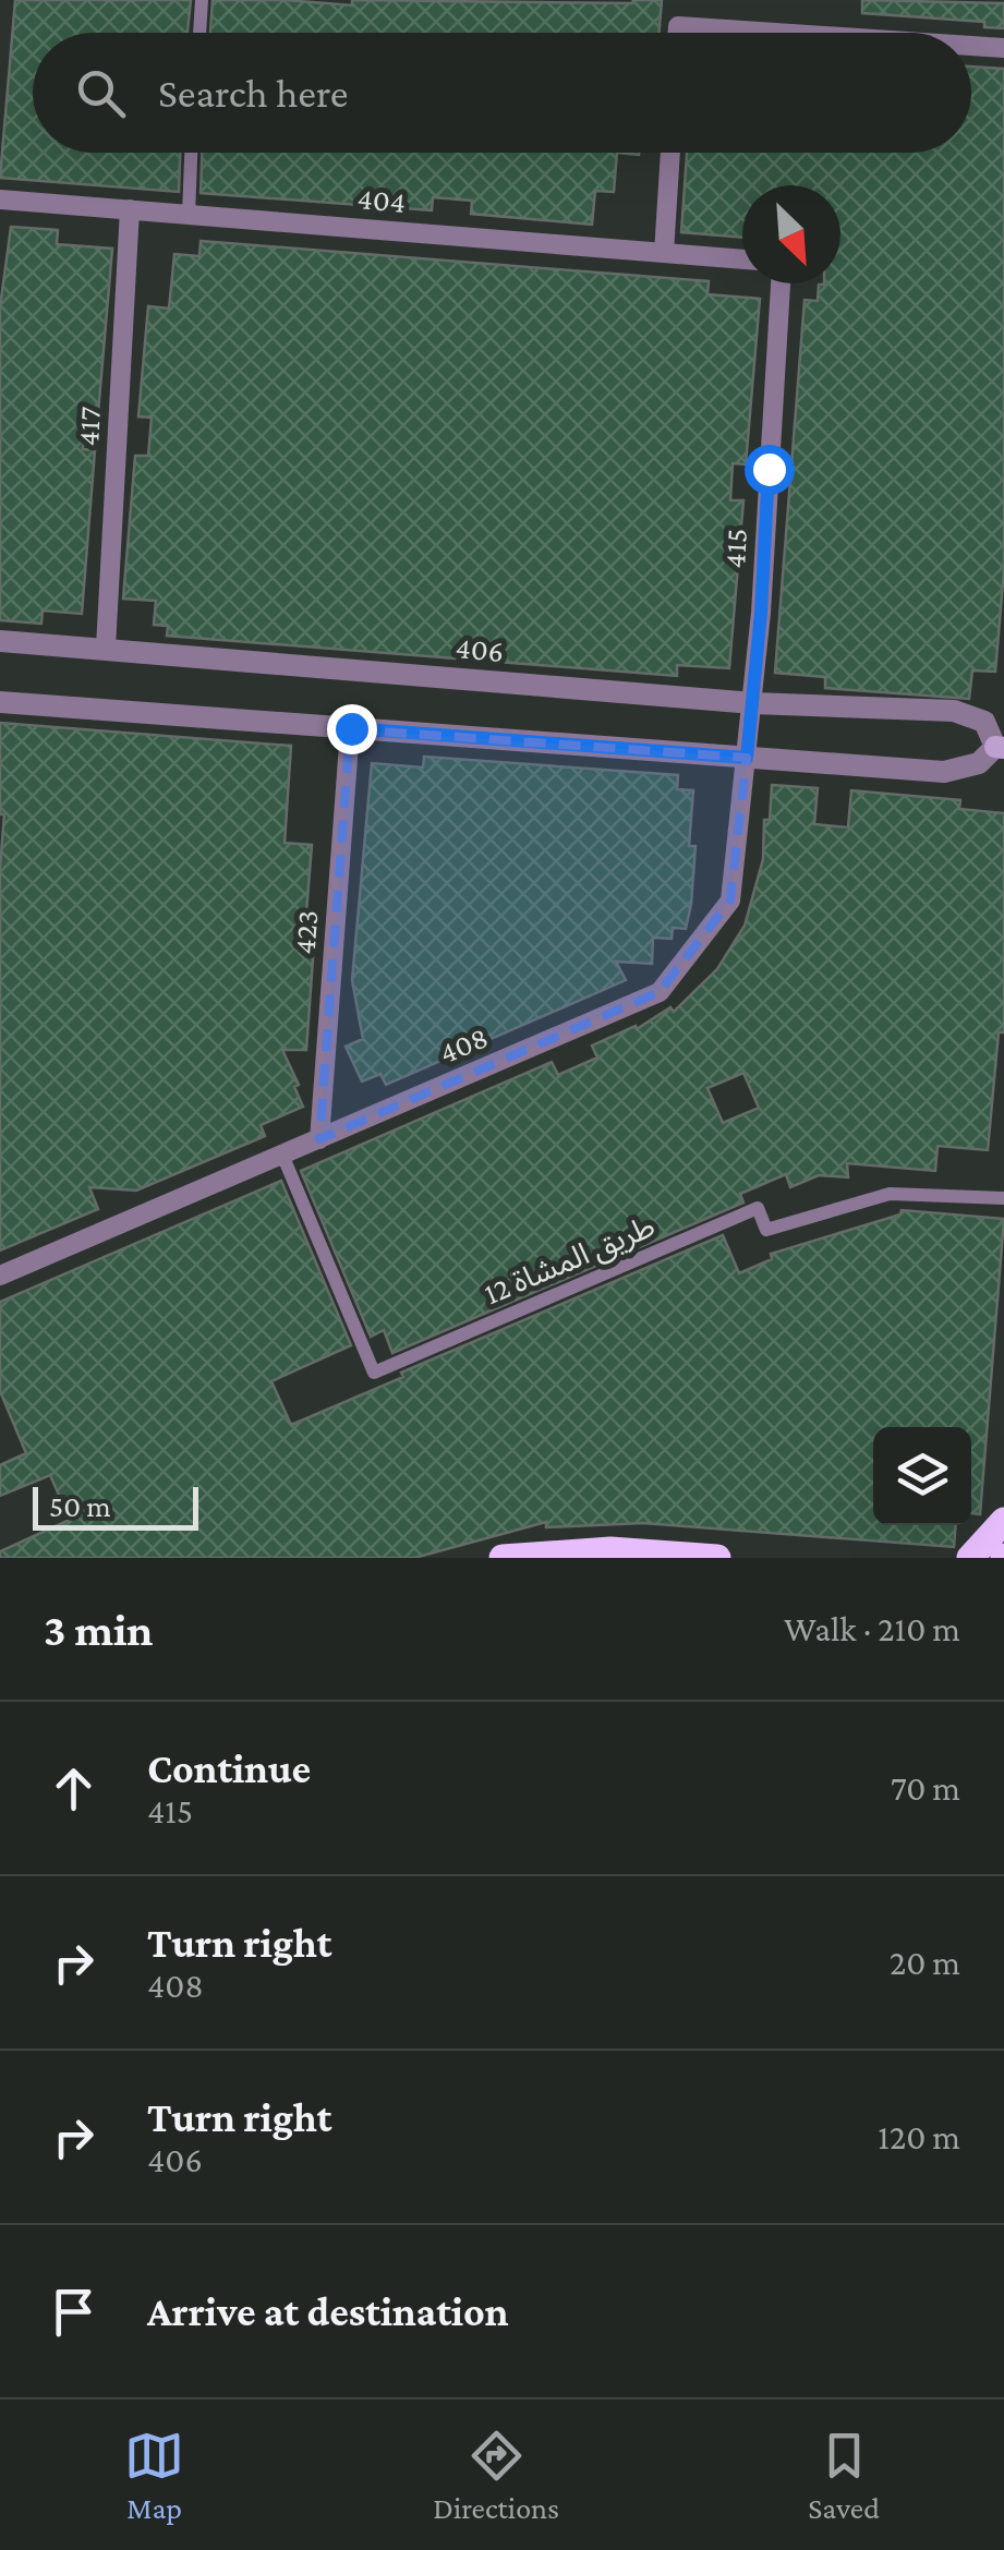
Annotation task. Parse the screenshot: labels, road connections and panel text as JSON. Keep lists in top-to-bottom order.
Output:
{
  "streets": {
    "street": [
      "404",
      "417",
      "415",
      "406",
      "423",
      "408",
      "طريق المشاة 12"
    ]
  },
  "crossings": [
    ["404", "417"],
    ["417", "406"],
    ["415", "406"],
    ["415", "408"],
    ["406", "408"],
    ["423", "408"],
    ["408", "طريق المشاة 12"]
  ],
  "scale_bar": "50 m",
  "north": "bottom right",
  "page": {
    "search": "Search here",
    "scale": "50 m",
    "heading": ["3 min", "Walk · 210 m"],
    "list": [
      ["Continue", "415", "70 m"],
      ["Turn right", "408", "20 m"],
      ["Turn right", "406", "120 m"],
      "Arrive at destination"
    ],
    "nav": ["Map", "Directions", "Saved"]
  }
}
